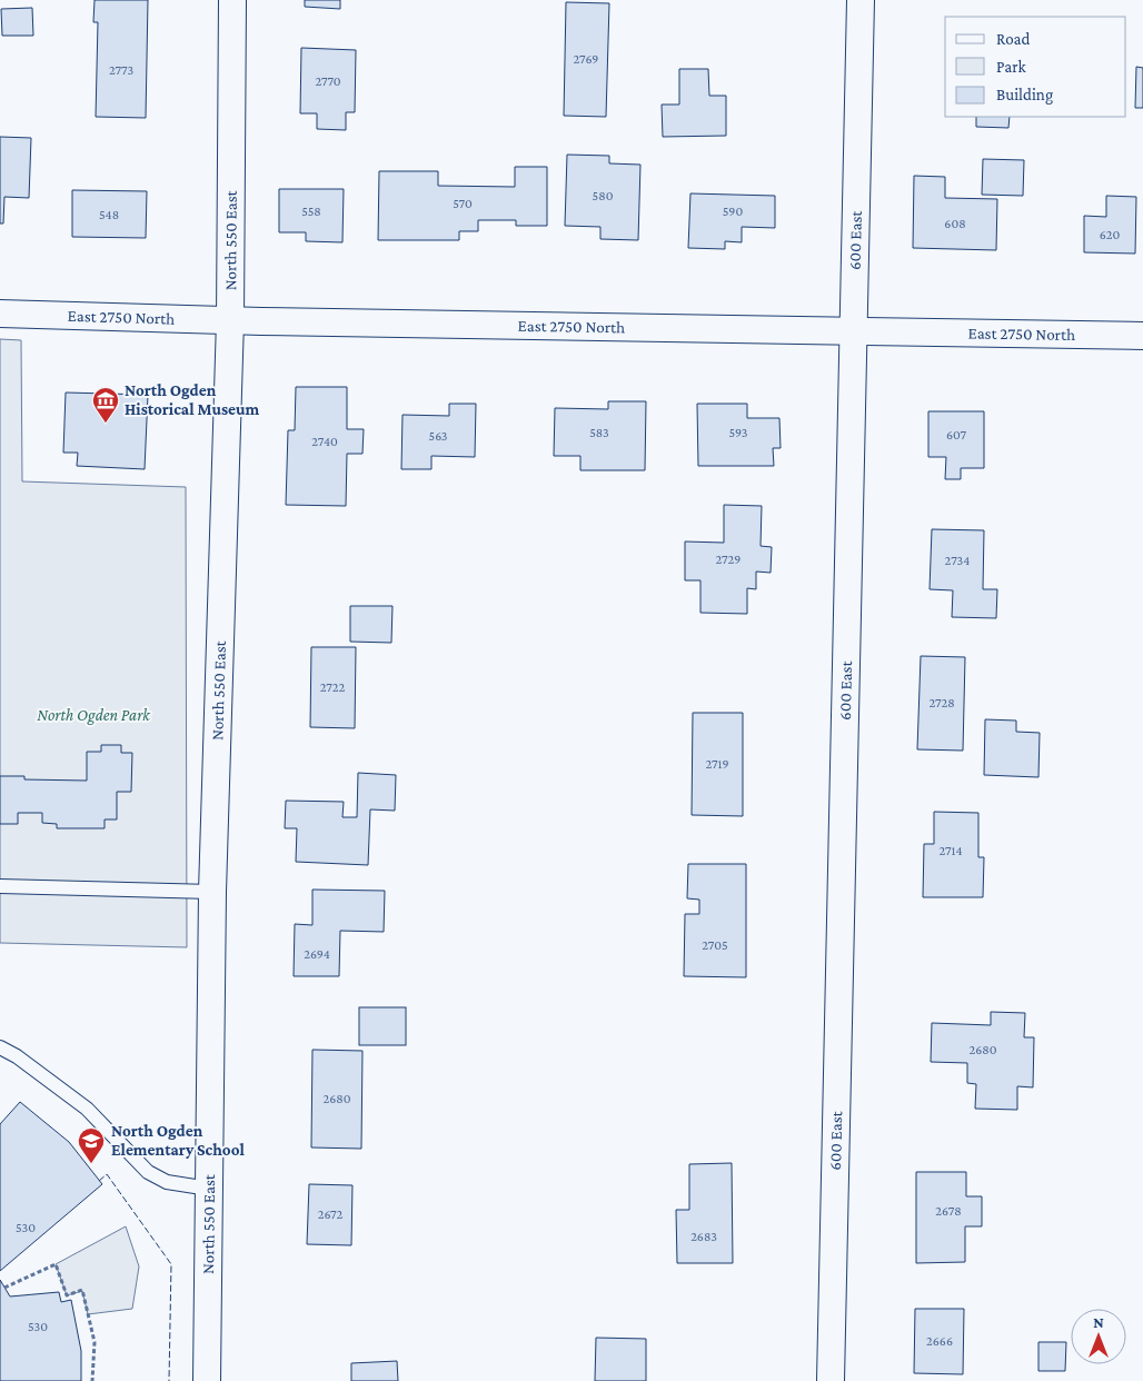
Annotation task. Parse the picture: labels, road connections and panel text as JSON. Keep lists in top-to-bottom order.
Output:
{
  "streets": {
    "street": ["North 550 East", "600 East", "East 2750 North"]
  },
  "crossings": [
    ["North 550 East", "East 2750 North"],
    ["600 East", "East 2750 North"]
  ],
  "parks": ["North Ogden Park"],
  "places": {
    "museum": ["North Ogden Historical Museum"],
    "school or university": ["North Ogden Elementary School"]
  },
  "house_numbers": [
    "2769",
    "2773",
    "2770",
    "580",
    "570",
    "558",
    "590",
    "548",
    "608",
    "620",
    "583",
    "593",
    "607",
    "563",
    "2740",
    "2729",
    "2734",
    "2722",
    "2728",
    "2719",
    "2714",
    "2705",
    "2694",
    "2680",
    "2680",
    "2678",
    "2672",
    "530",
    "2683",
    "530",
    "2666"
  ],
  "legend": ["Road", "Park", "Building"],
  "north": "top"
}
